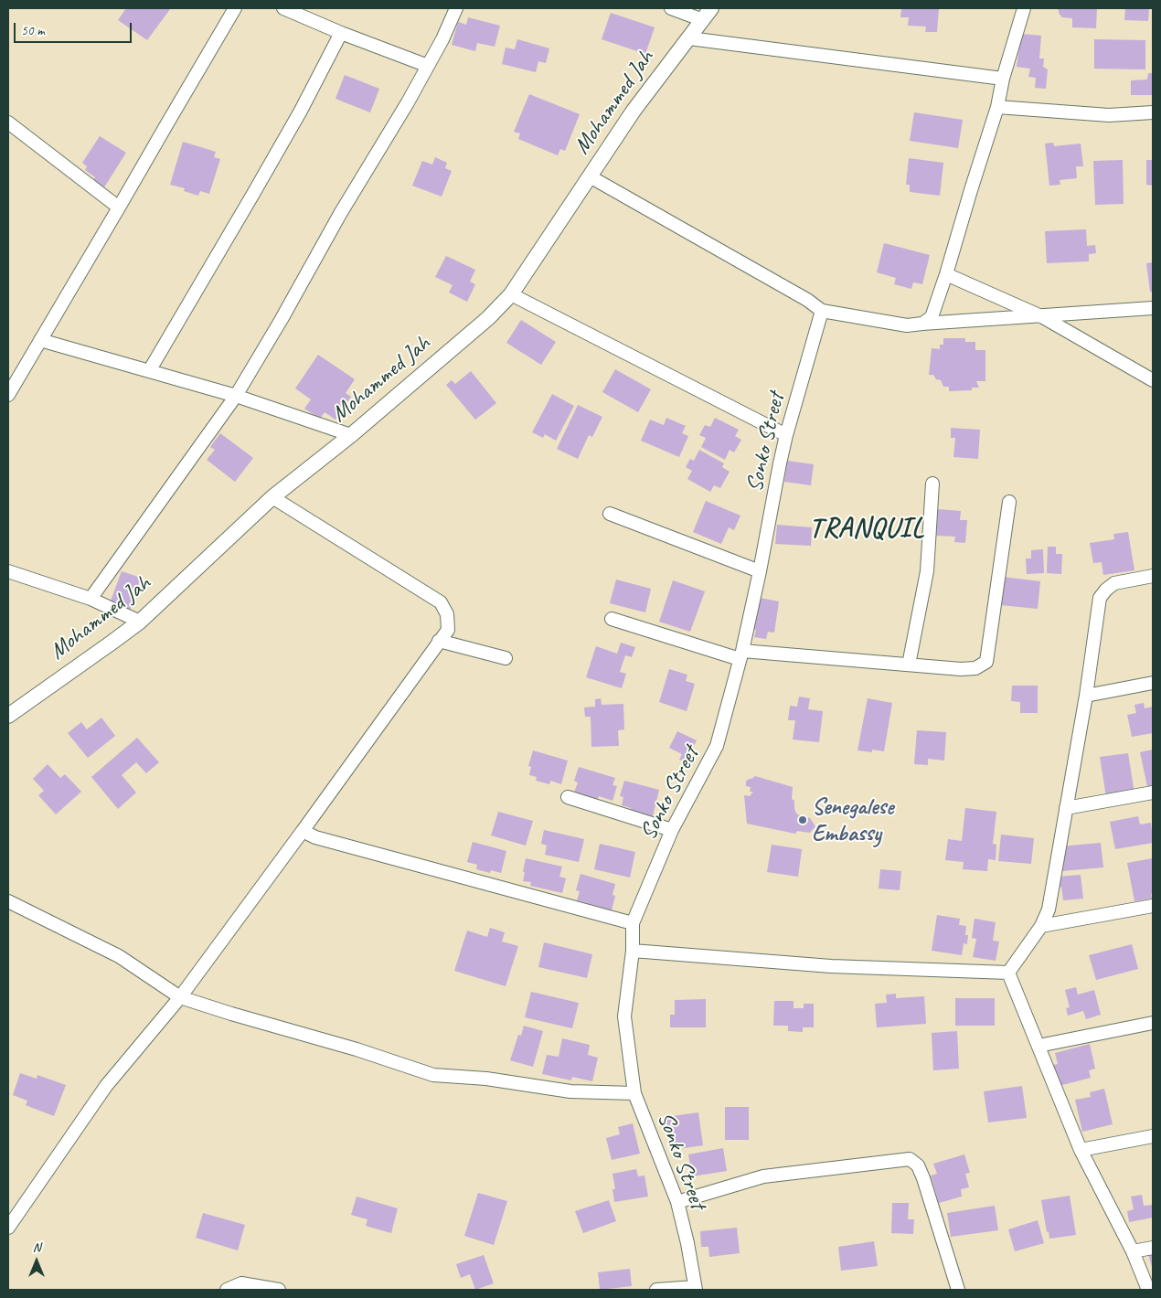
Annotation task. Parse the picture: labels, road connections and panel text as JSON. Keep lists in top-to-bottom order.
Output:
{
  "streets": {
    "street": ["Mohammed Jah", "Sonko Street"]
  },
  "districts": ["TRANQUIL"],
  "places": ["Senegalese Embassy"],
  "scale_bar": "50 m",
  "north": "top"
}
